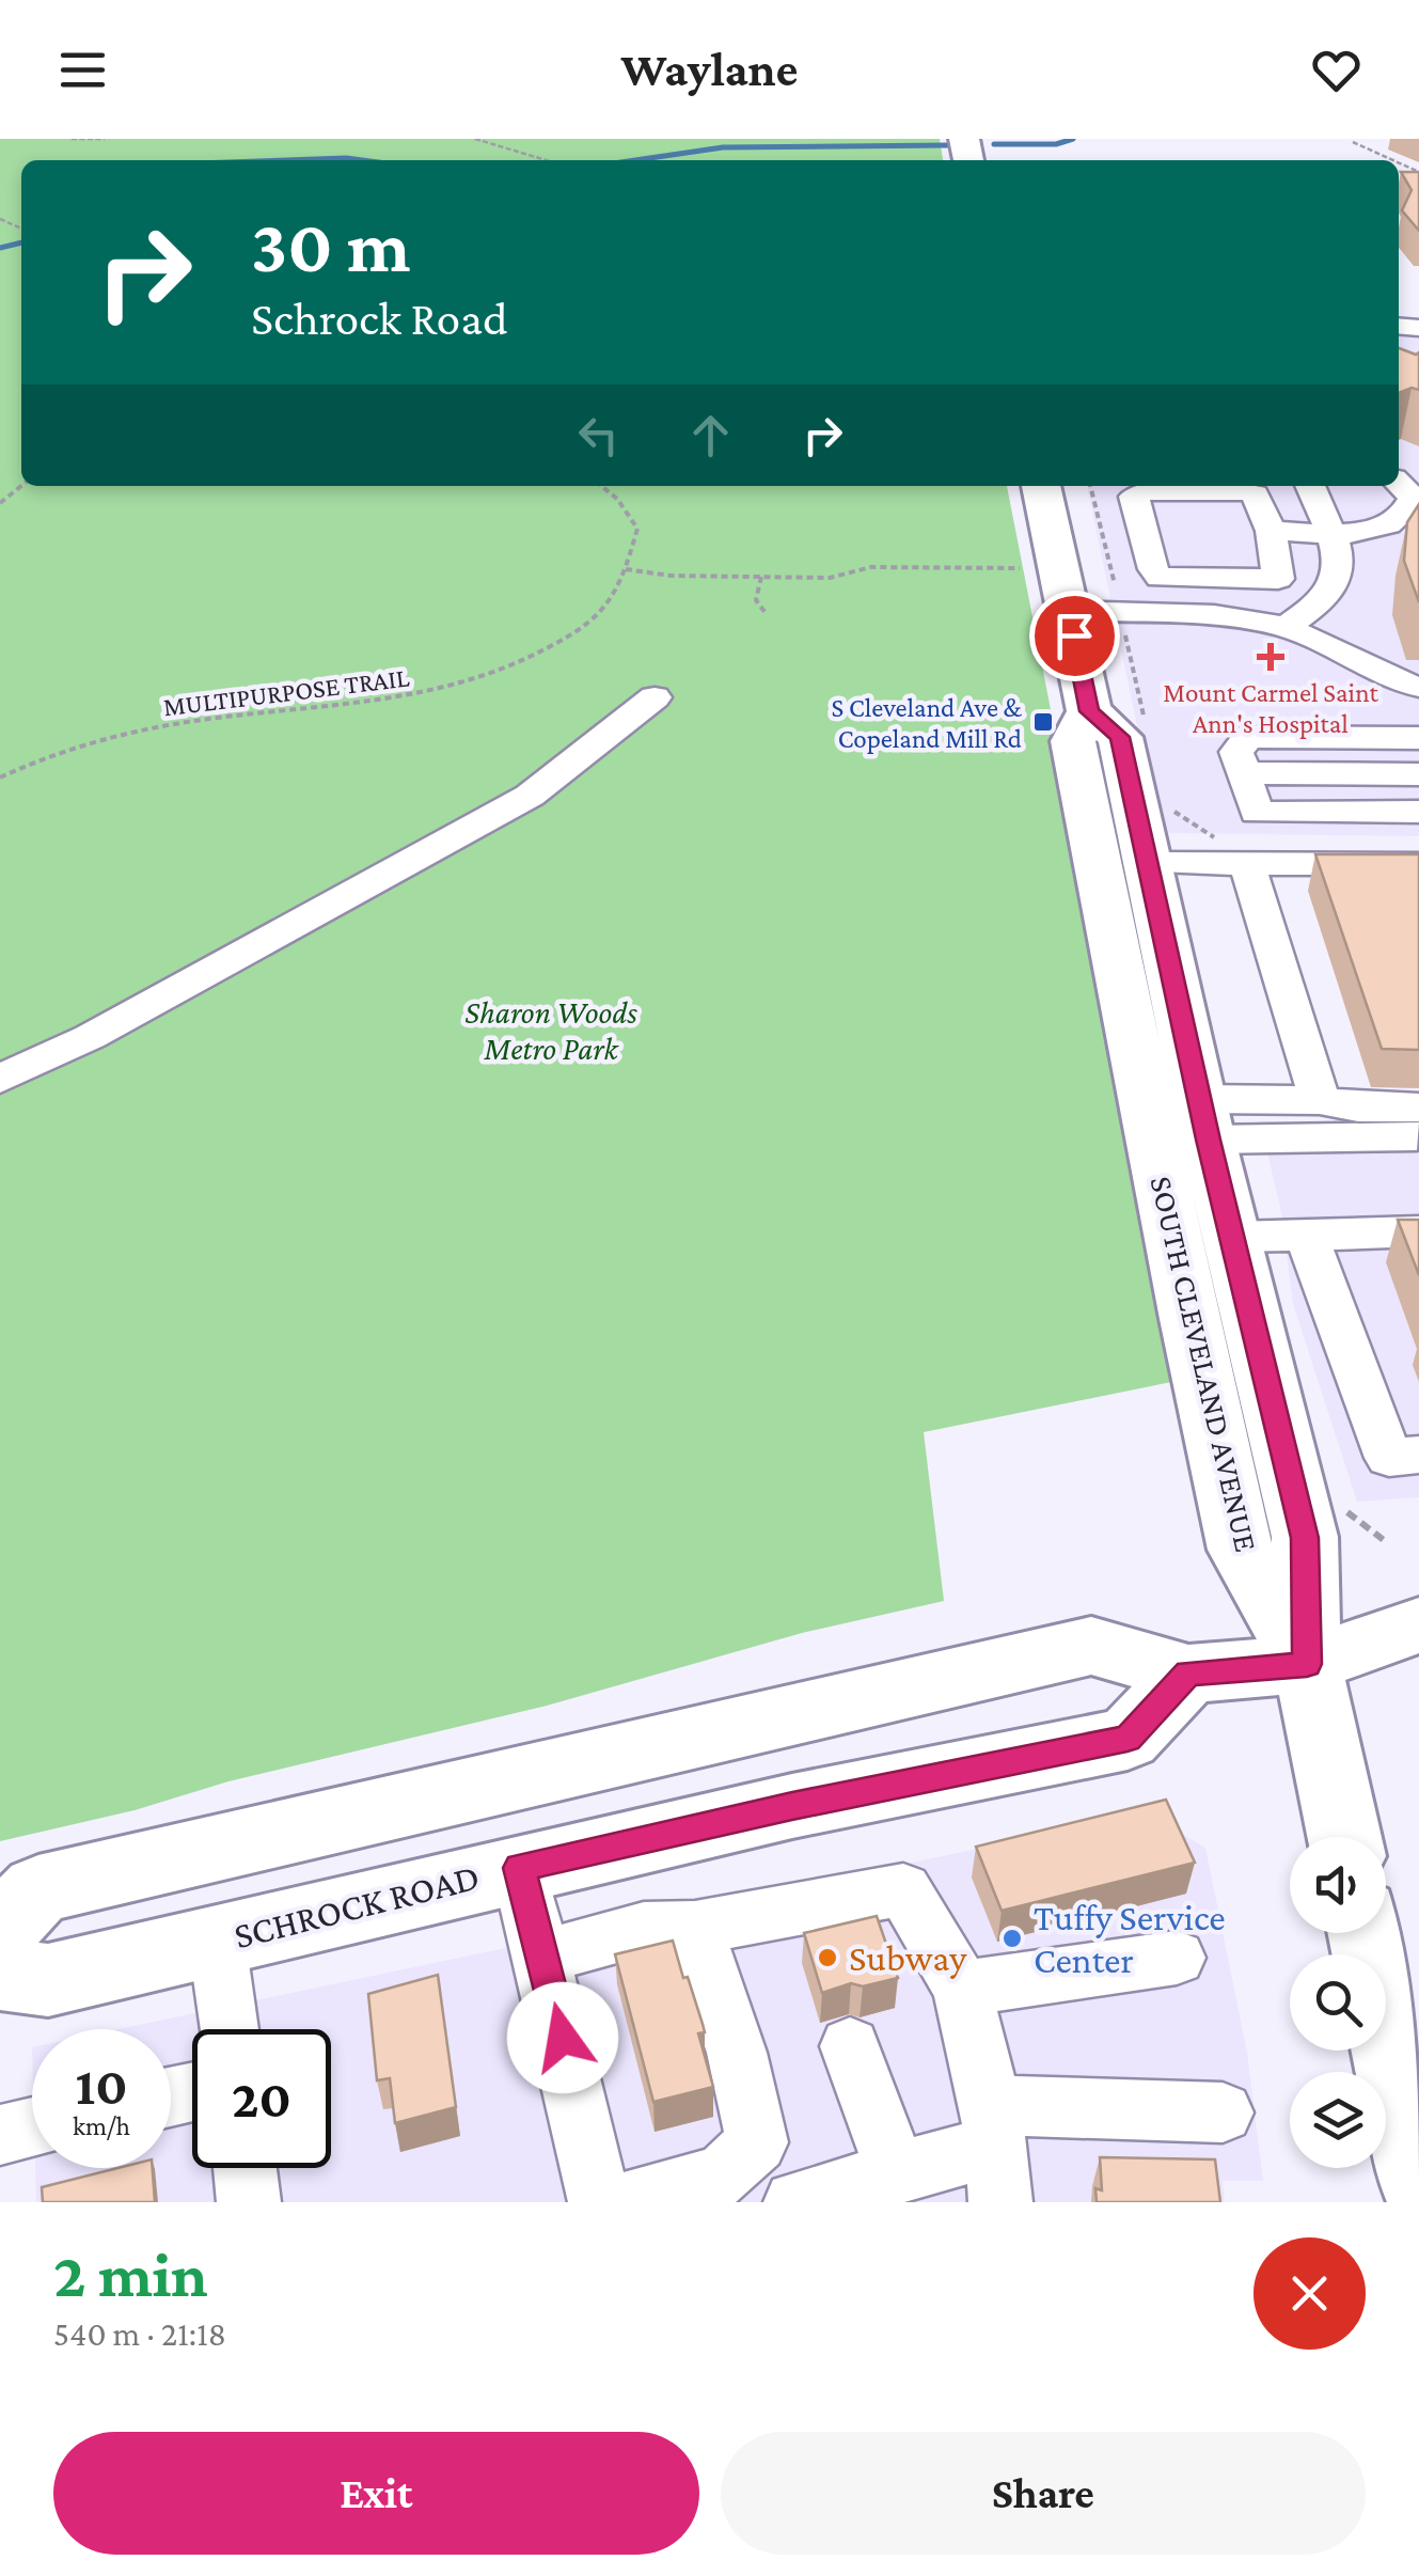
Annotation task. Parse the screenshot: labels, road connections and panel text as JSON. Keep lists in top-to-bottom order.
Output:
{
  "streets": {
    "main road": ["SOUTH CLEVELAND AVENUE", "SCHROCK ROAD"],
    "path": ["MULTIPURPOSE TRAIL"]
  },
  "parks": ["Sharon Woods Metro Park"],
  "places": {
    "health": ["Mount Carmel Saint Ann's Hospital"],
    "transit": ["S Cleveland Ave & Copeland Mill Rd"],
    "other": ["Tuffy Service Center", "Subway"]
  },
  "page": {
    "header": "Waylane",
    "turn": ["30 m", "Schrock Road"],
    "speed": "10 km/h",
    "limit": "20",
    "heading": ["2 min", "540 m · 21:18"],
    "buttons": ["Exit", "Share"]
  }
}
